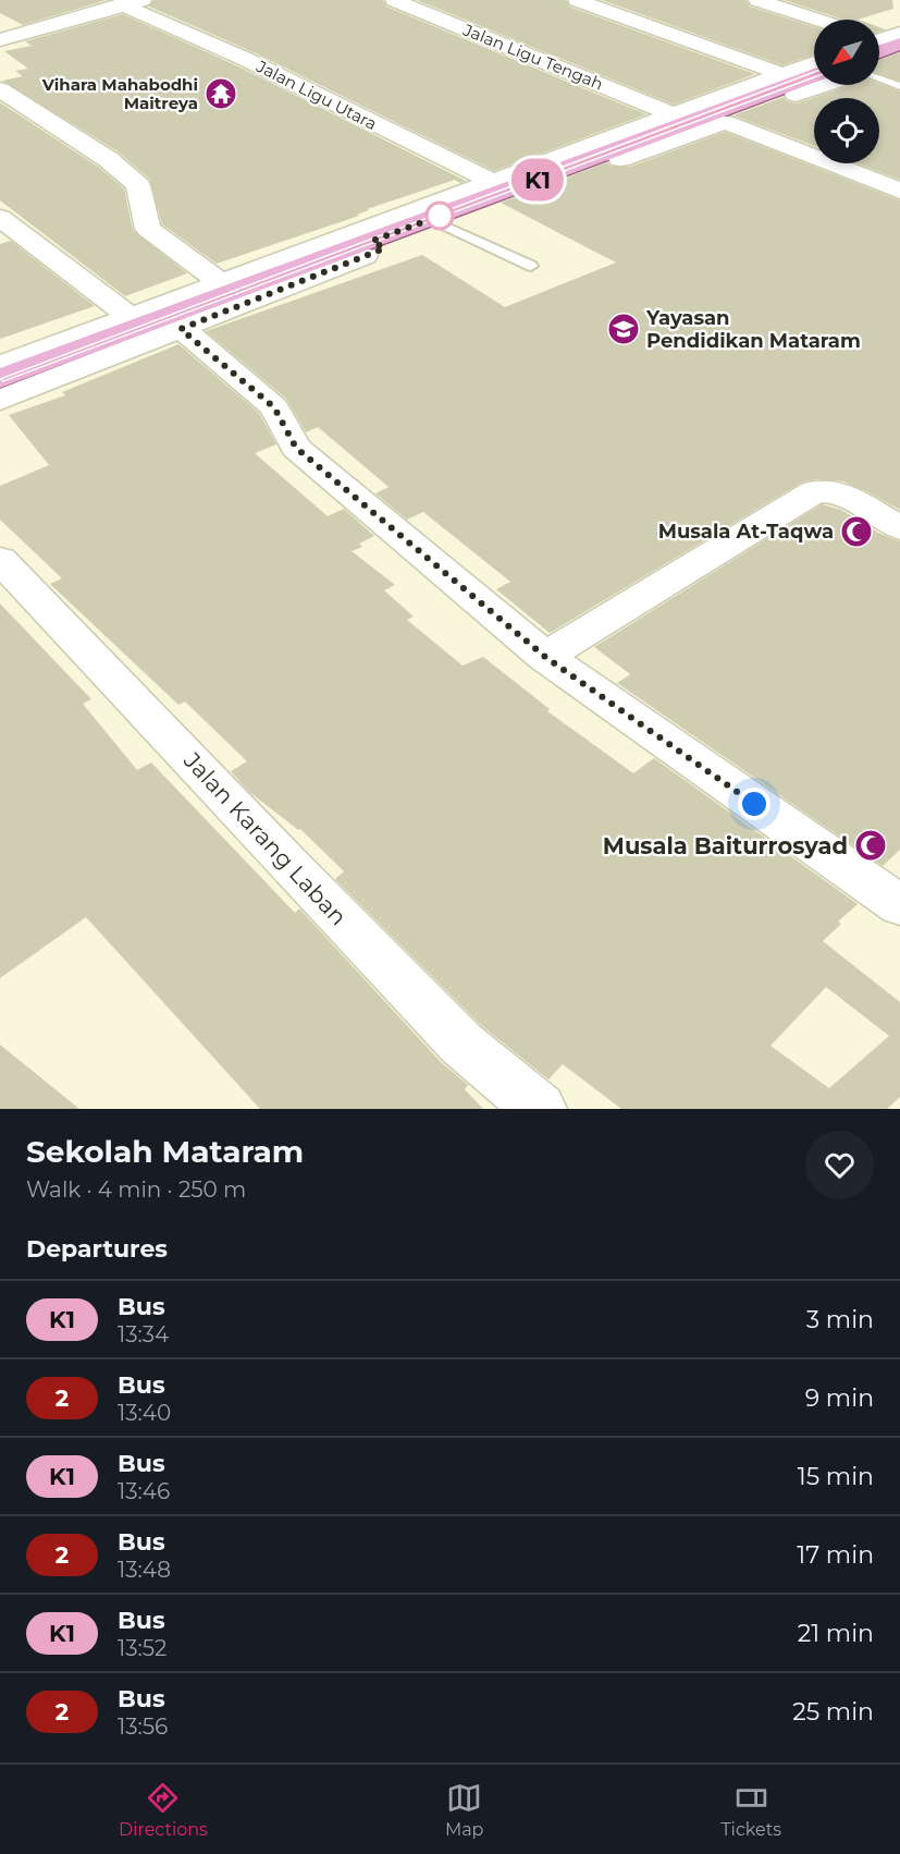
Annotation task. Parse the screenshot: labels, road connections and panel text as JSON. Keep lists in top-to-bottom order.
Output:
{
  "streets": {
    "street": ["Jalan Ligu Tengah", "Jalan Ligu Utara", "Jalan Karang Laban"]
  },
  "places": {
    "temple": ["Vihara Mahabodhi Maitreya"],
    "school or university": ["Yayasan Pendidikan Mataram"],
    "mosque": ["Musala At-Taqwa", "Musala Baiturrosyad"]
  },
  "lines": ["bus line K1"],
  "north": "bottom left",
  "page": {
    "on_map": "K1",
    "heading": [
      ["Sekolah Mataram", "Walk · 4 min · 250 m"],
      "Departures"
    ],
    "list": [
      {
        "mark": "K1",
        "name": "Bus",
        "note": "13:34",
        "value": "3 min"
      },
      {
        "mark": "2",
        "name": "Bus",
        "note": "13:40",
        "value": "9 min"
      },
      {
        "mark": "K1",
        "name": "Bus",
        "note": "13:46",
        "value": "15 min"
      },
      {
        "mark": "2",
        "name": "Bus",
        "note": "13:48",
        "value": "17 min"
      },
      {
        "mark": "K1",
        "name": "Bus",
        "note": "13:52",
        "value": "21 min"
      },
      {
        "mark": "2",
        "name": "Bus",
        "note": "13:56",
        "value": "25 min"
      }
    ],
    "tabs": ["Directions", "Map", "Tickets"]
  }
}
